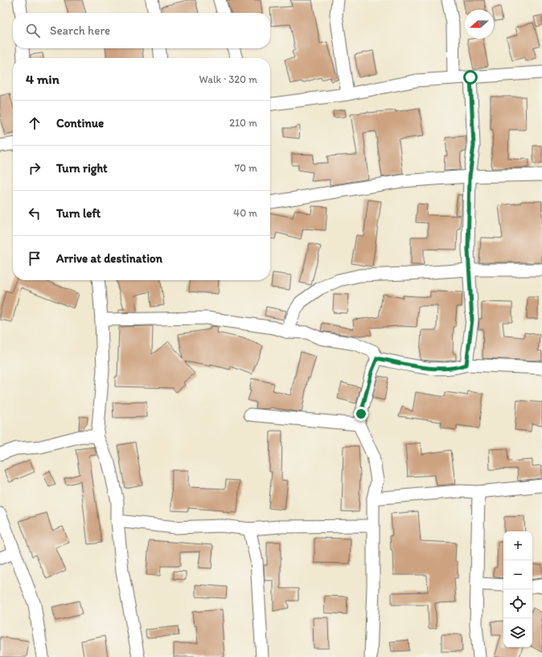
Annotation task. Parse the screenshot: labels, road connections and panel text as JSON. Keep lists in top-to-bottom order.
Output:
{
  "north": "left",
  "page": {
    "search": "Search here",
    "heading": ["4 min", "Walk · 320 m"],
    "list": [
      ["Continue", "210 m"],
      ["Turn right", "70 m"],
      ["Turn left", "40 m"],
      "Arrive at destination"
    ],
    "map_buttons": ["+", "−"]
  }
}
